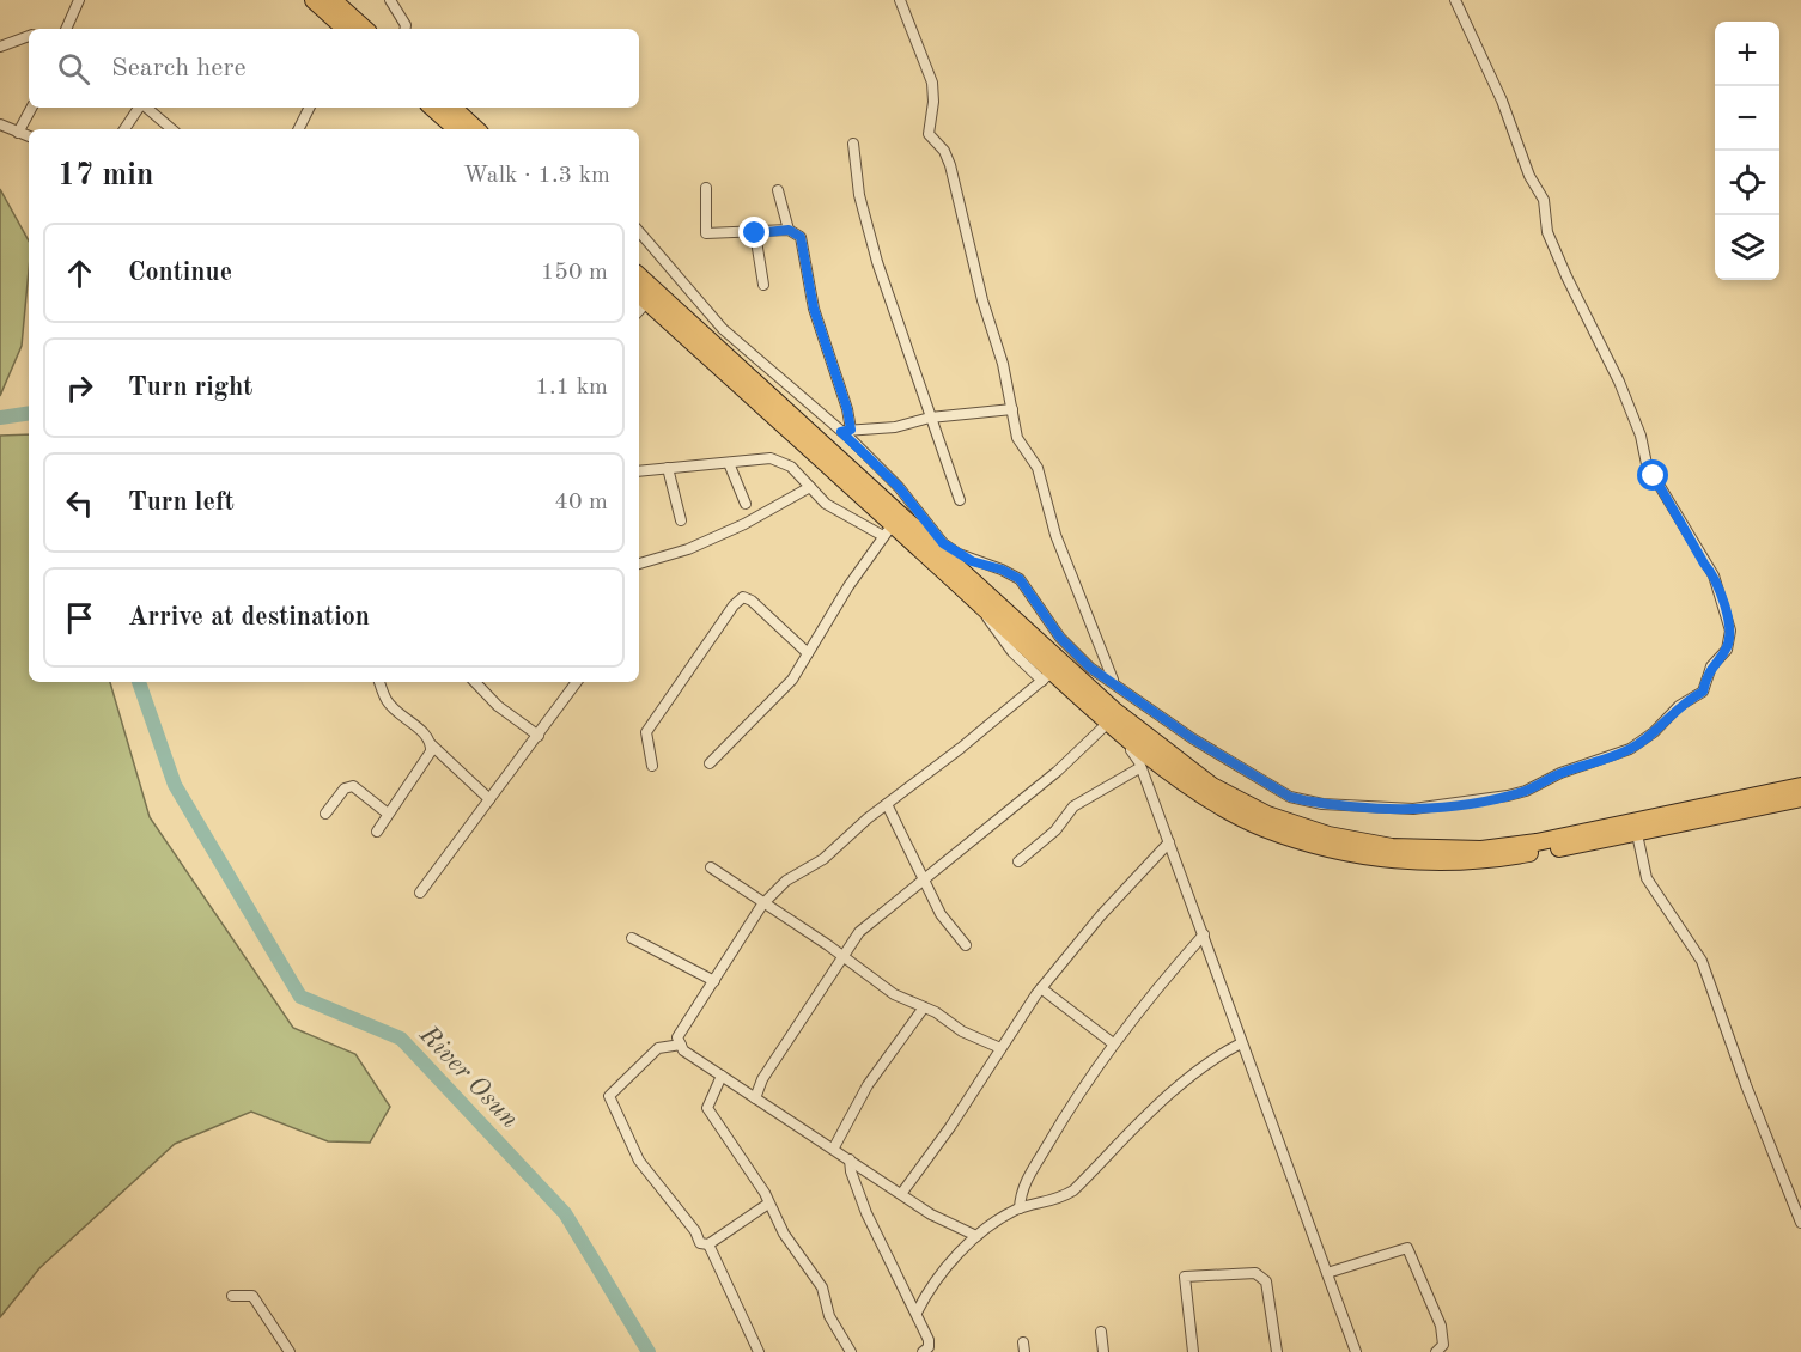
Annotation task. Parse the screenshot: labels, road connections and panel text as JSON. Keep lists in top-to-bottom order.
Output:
{
  "water": ["River Osun"],
  "page": {
    "map_buttons": ["+", "−"],
    "search": "Search here",
    "heading": ["17 min", "Walk · 1.3 km"],
    "list": [
      ["Continue", "150 m"],
      ["Turn right", "1.1 km"],
      ["Turn left", "40 m"],
      "Arrive at destination"
    ]
  }
}
